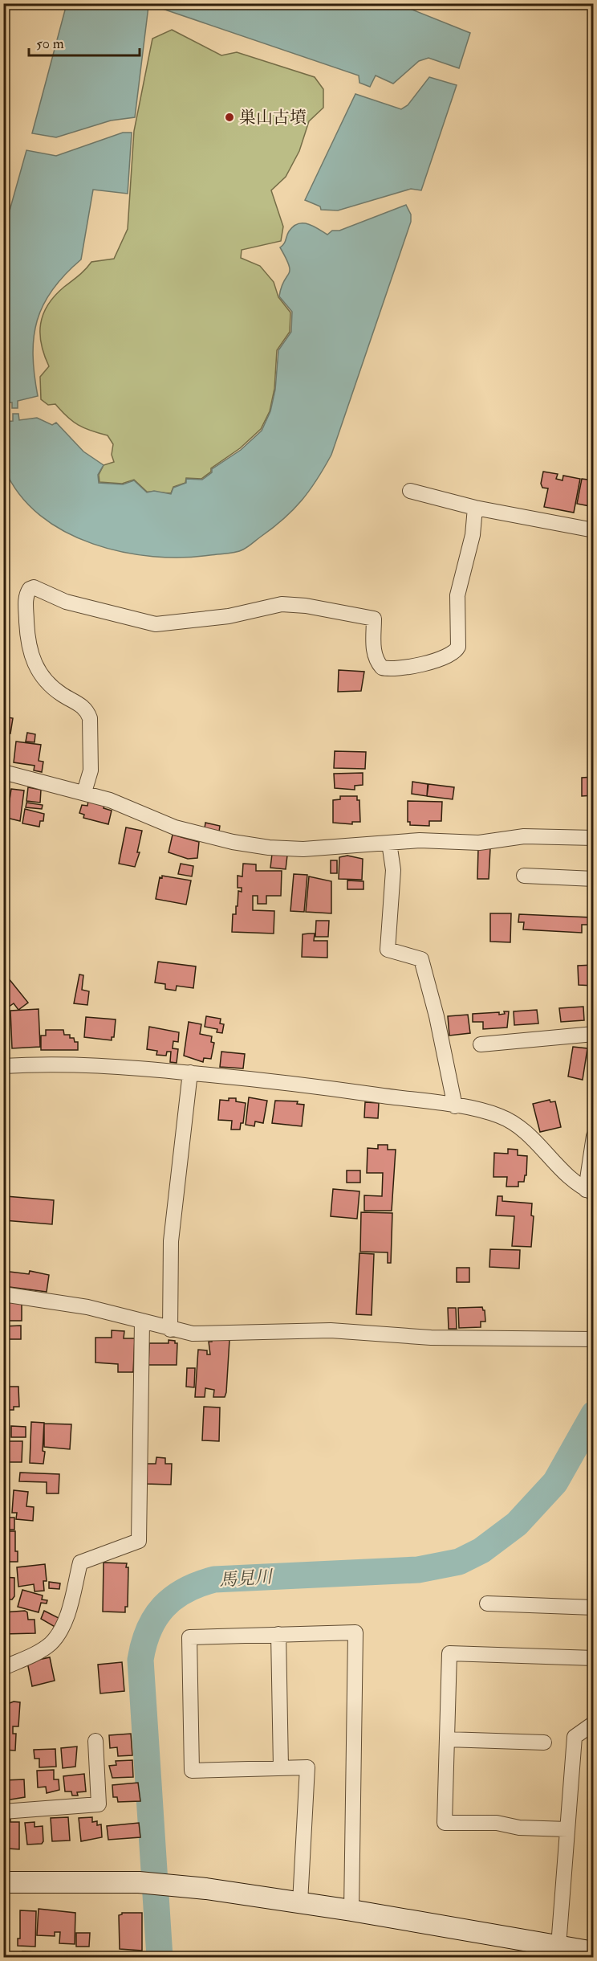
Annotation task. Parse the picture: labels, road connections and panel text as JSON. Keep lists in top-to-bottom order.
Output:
{
  "water": ["馬見川"],
  "places": ["巣山古墳"],
  "scale_bar": "50 m"
}
